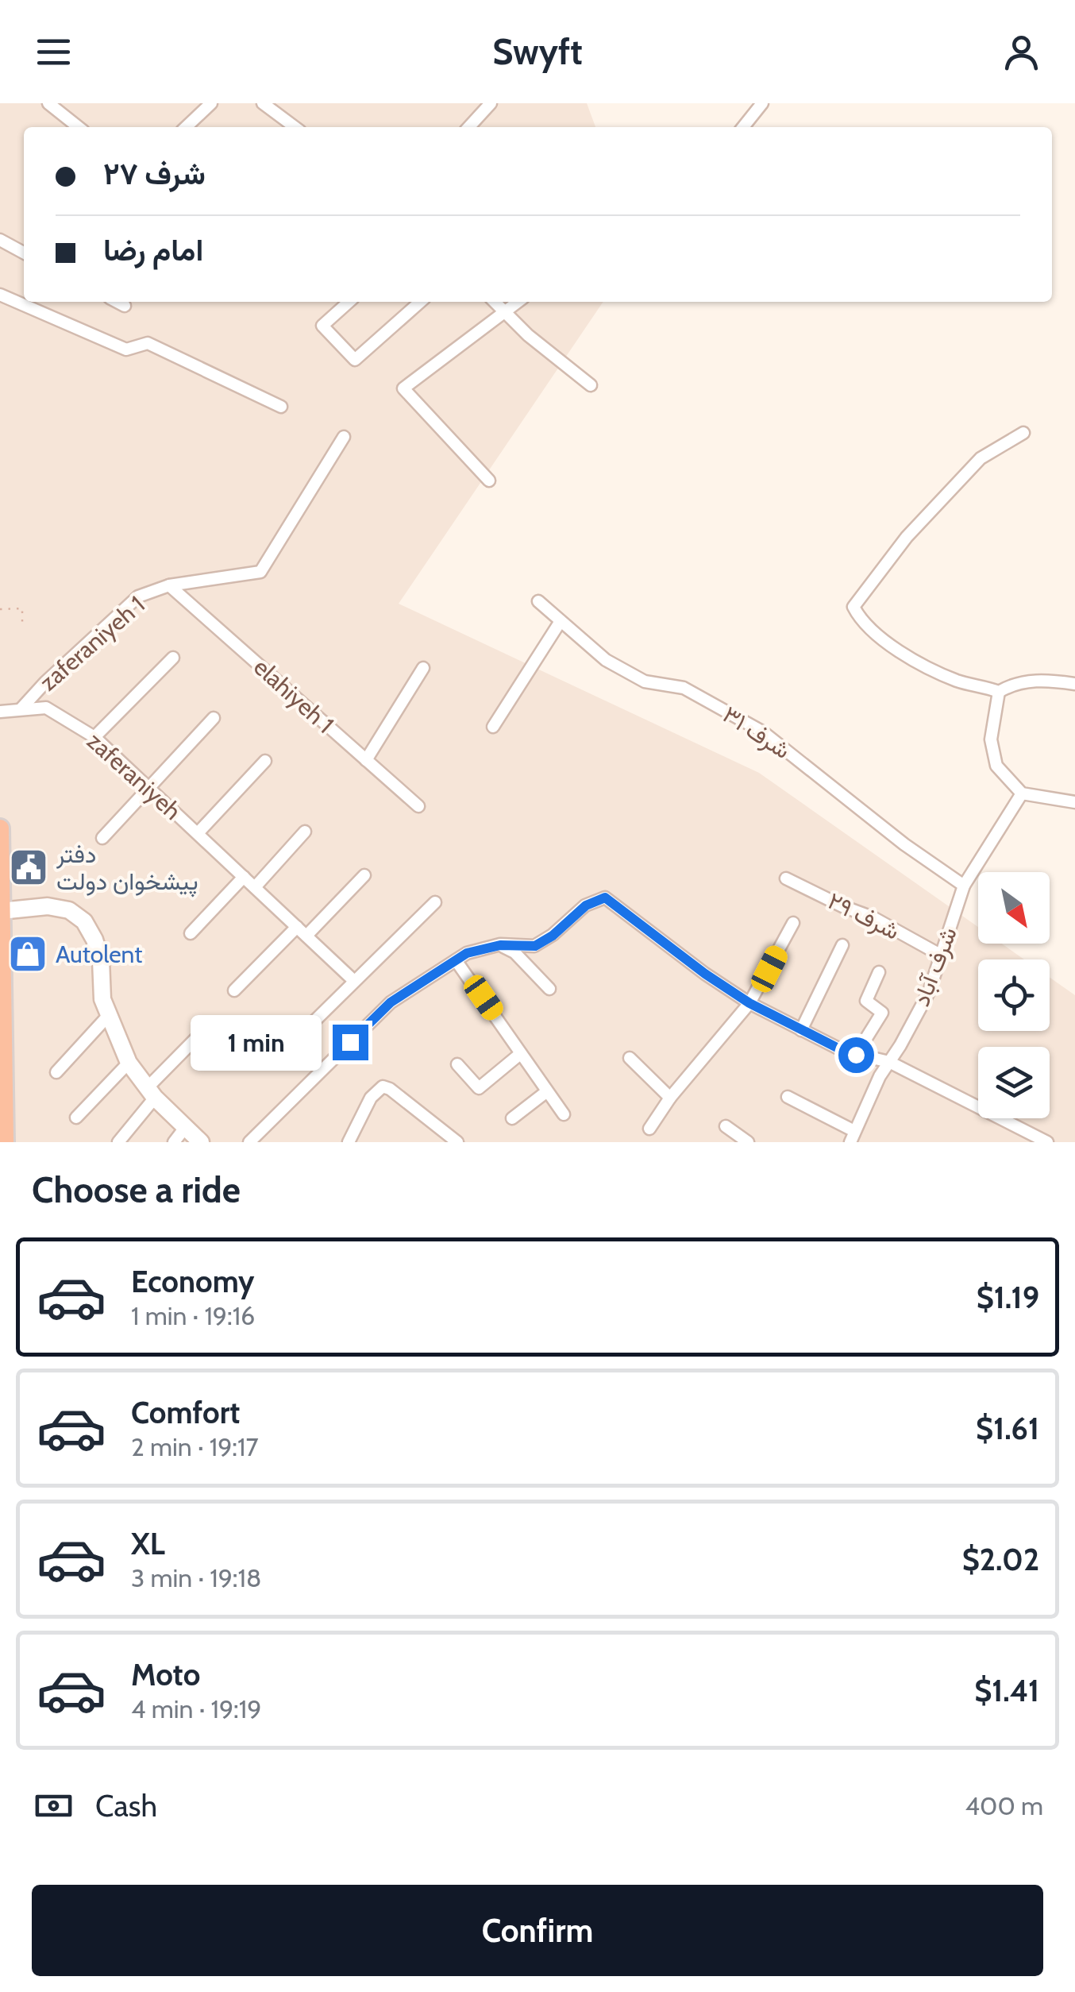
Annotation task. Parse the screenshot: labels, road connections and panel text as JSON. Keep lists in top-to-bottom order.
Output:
{
  "streets": {
    "street": [
      "zaferaniyeh 1",
      "elahiyeh 1",
      "شرف ۳۱",
      "zaferaniyeh",
      "شرف ۲۹",
      "شرف آباد"
    ]
  },
  "crossings": [
    ["zaferaniyeh 1", "elahiyeh 1"],
    ["zaferaniyeh 1", "zaferaniyeh"],
    ["شرف ۳۱", "شرف آباد"],
    ["شرف ۲۹", "شرف آباد"]
  ],
  "places": {
    "public building": ["دفتر پیشخوان دولت"],
    "shop": ["Autolent"]
  },
  "north": "bottom right",
  "page": {
    "header": "Swyft",
    "banner": ["شرف ۲۷", "امام رضا"],
    "bubble": "1 min",
    "heading": "Choose a ride",
    "list": [
      {
        "name": "Economy",
        "note": "1 min · 19:16",
        "value": "$1.19"
      },
      {
        "name": "Comfort",
        "note": "2 min · 19:17",
        "value": "$1.61"
      },
      {
        "name": "XL",
        "note": "3 min · 19:18",
        "value": "$2.02"
      },
      {
        "name": "Moto",
        "note": "4 min · 19:19",
        "value": "$1.41"
      }
    ],
    "pay": ["Cash", "400 m"],
    "buttons": "Confirm"
  }
}
